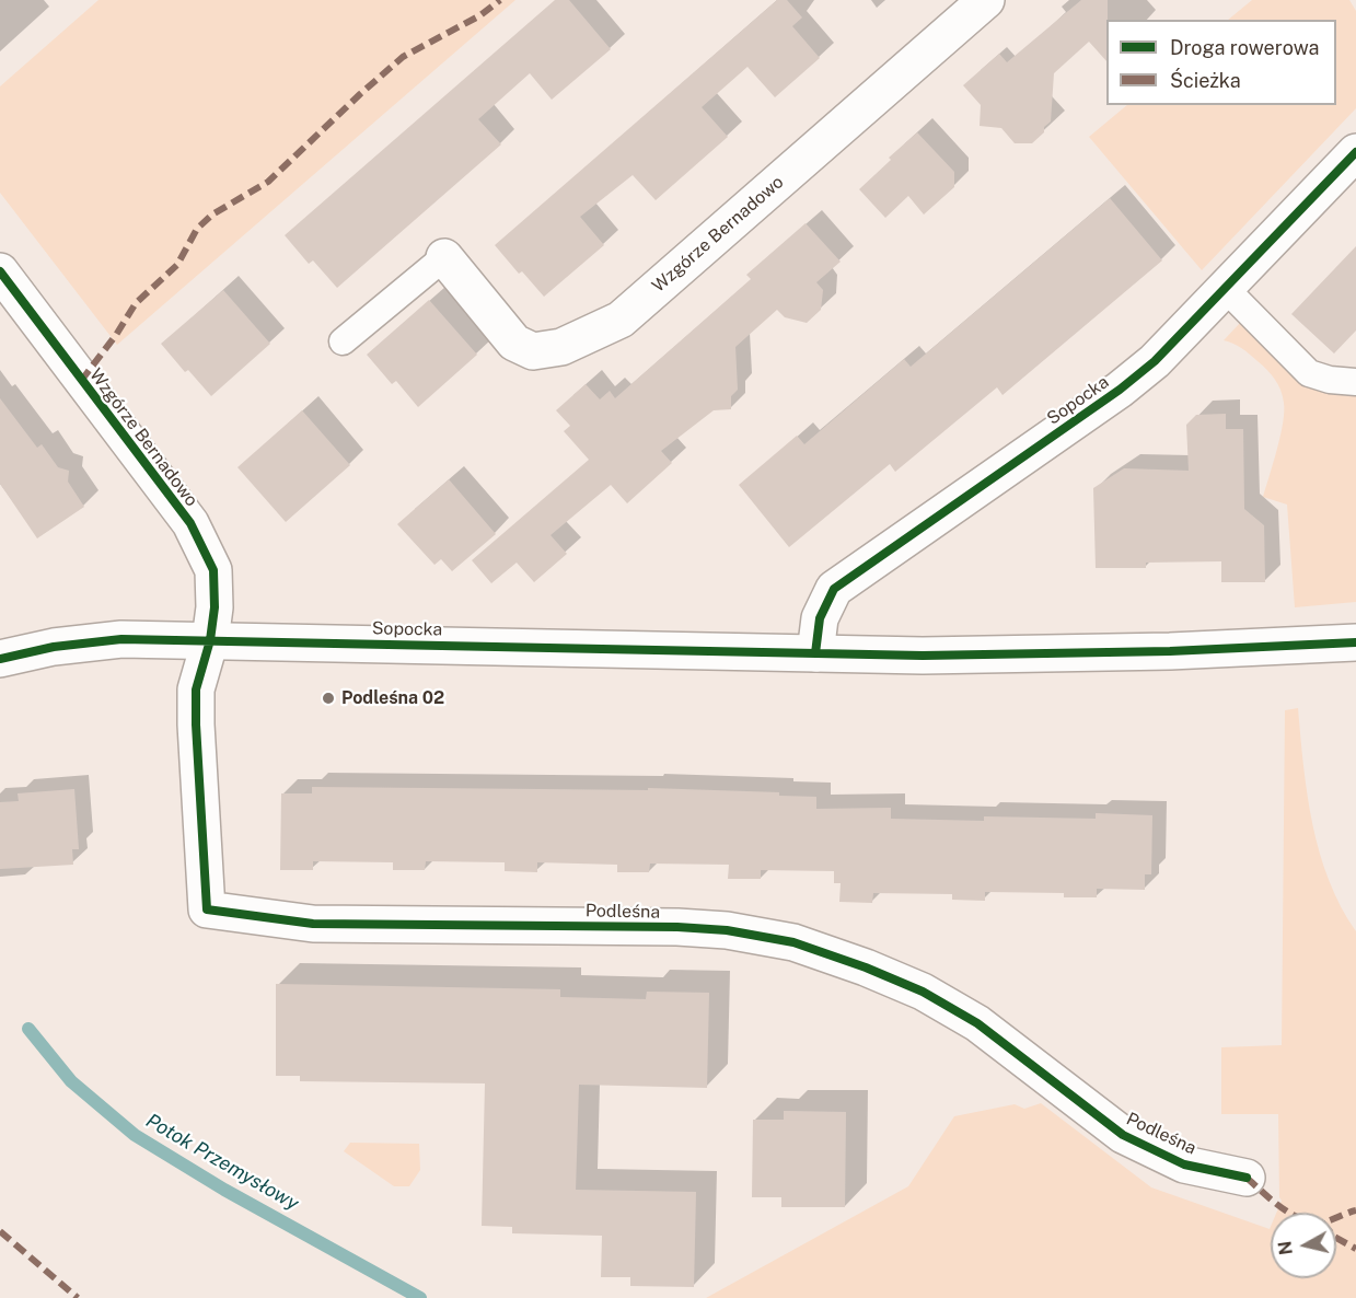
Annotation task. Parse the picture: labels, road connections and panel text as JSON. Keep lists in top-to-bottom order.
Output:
{
  "streets": {
    "street": ["Wzgórze Bernadowo", "Sopocka", "Podleśna"]
  },
  "crossings": [
    ["Wzgórze Bernadowo", "Sopocka"],
    ["Wzgórze Bernadowo", "Podleśna"],
    ["Sopocka", "Podleśna"]
  ],
  "water": ["Potok Przemysłowy"],
  "places": ["Podleśna 02"],
  "legend": ["Droga rowerowa", "Ścieżka"],
  "north": "left"
}
